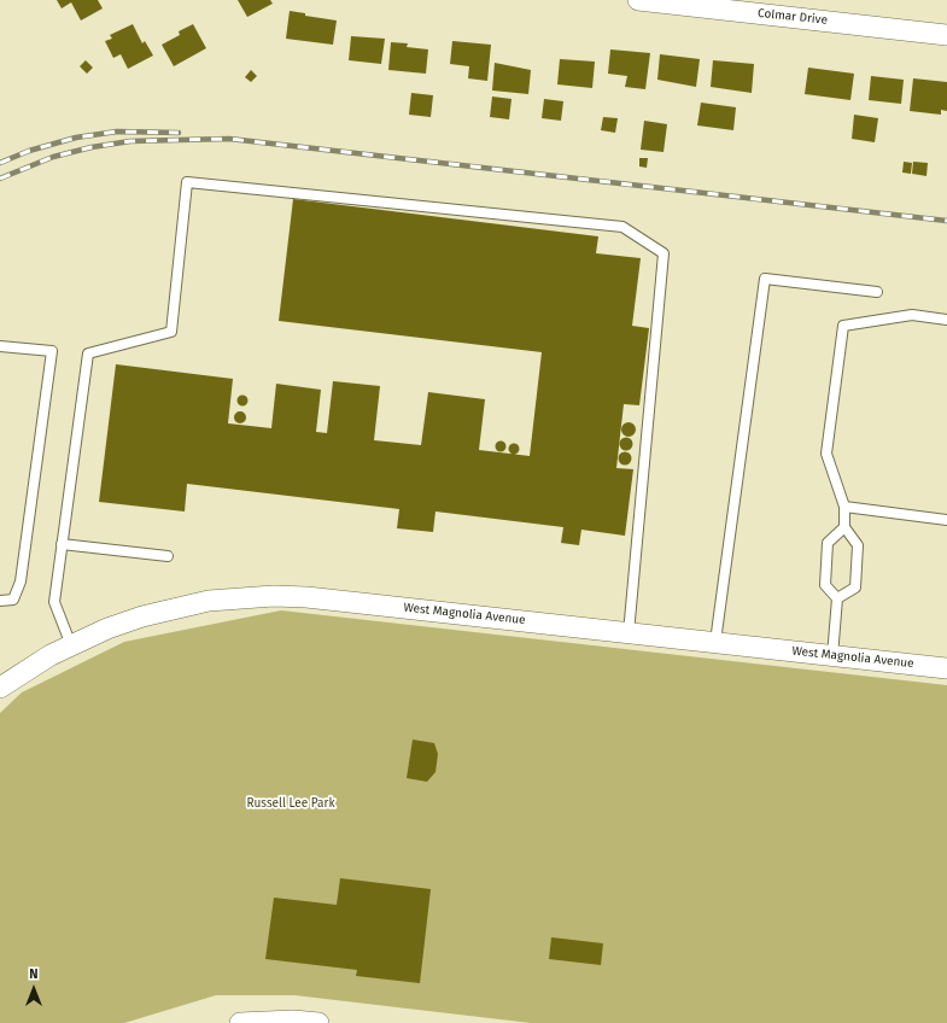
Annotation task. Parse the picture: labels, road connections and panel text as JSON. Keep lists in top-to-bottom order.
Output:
{
  "streets": {
    "street": ["Colmar Drive", "West Magnolia Avenue"]
  },
  "parks": ["Russell Lee Park"],
  "north": "top"
}
